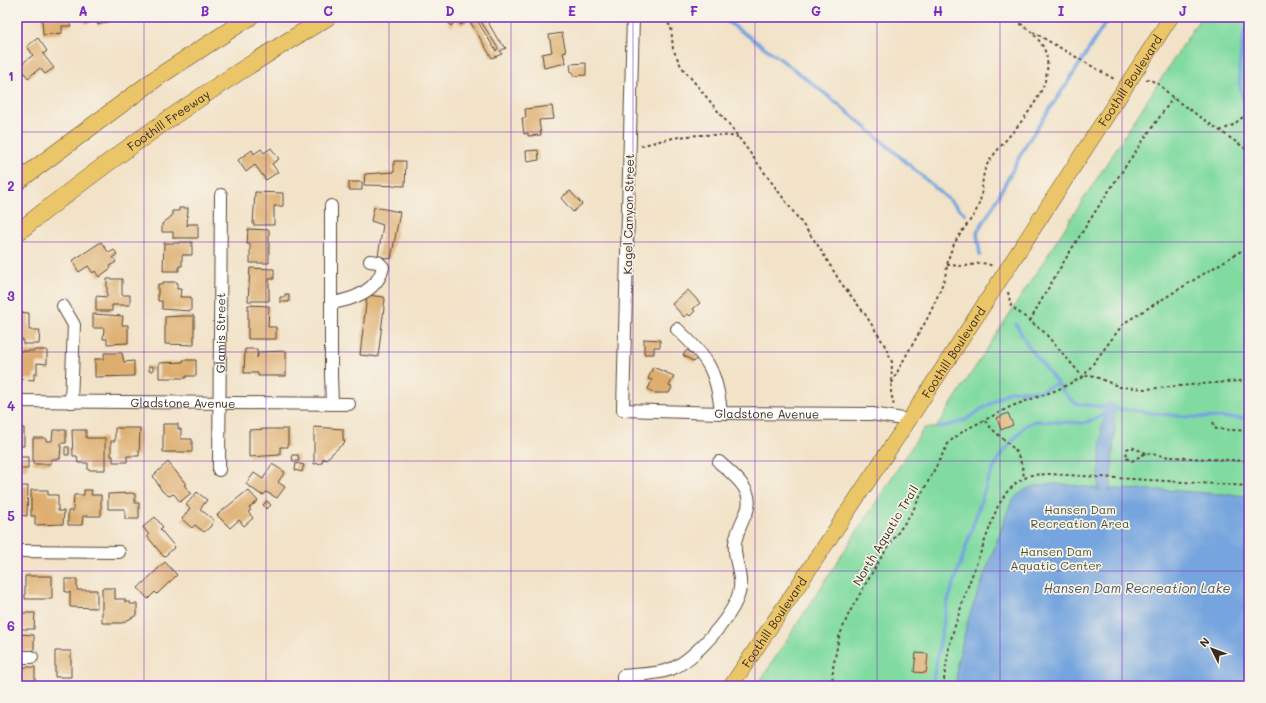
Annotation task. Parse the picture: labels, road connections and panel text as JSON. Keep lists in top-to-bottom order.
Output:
{
  "streets": {
    "highway": ["Foothill Freeway"],
    "main road": ["Foothill Boulevard"],
    "street": ["Kagel Canyon Street", "Glamis Street", "Gladstone Avenue"],
    "path": ["North Aquatic Trail"]
  },
  "crossings": [
    ["Foothill Boulevard", "Gladstone Avenue"],
    ["Kagel Canyon Street", "Gladstone Avenue"],
    ["Glamis Street", "Gladstone Avenue"]
  ],
  "water": ["Hansen Dam Recreation Lake"],
  "parks": ["Hansen Dam Recreation Area", "Hansen Dam Aquatic Center"],
  "north": "top left",
  "grid": {
    "columns": [
      "A",
      "B",
      "C",
      "D",
      "E",
      "F",
      "G",
      "H",
      "I",
      "J"
    ],
    "rows": [
      "1",
      "2",
      "3",
      "4",
      "5",
      "6"
    ]
  }
}
